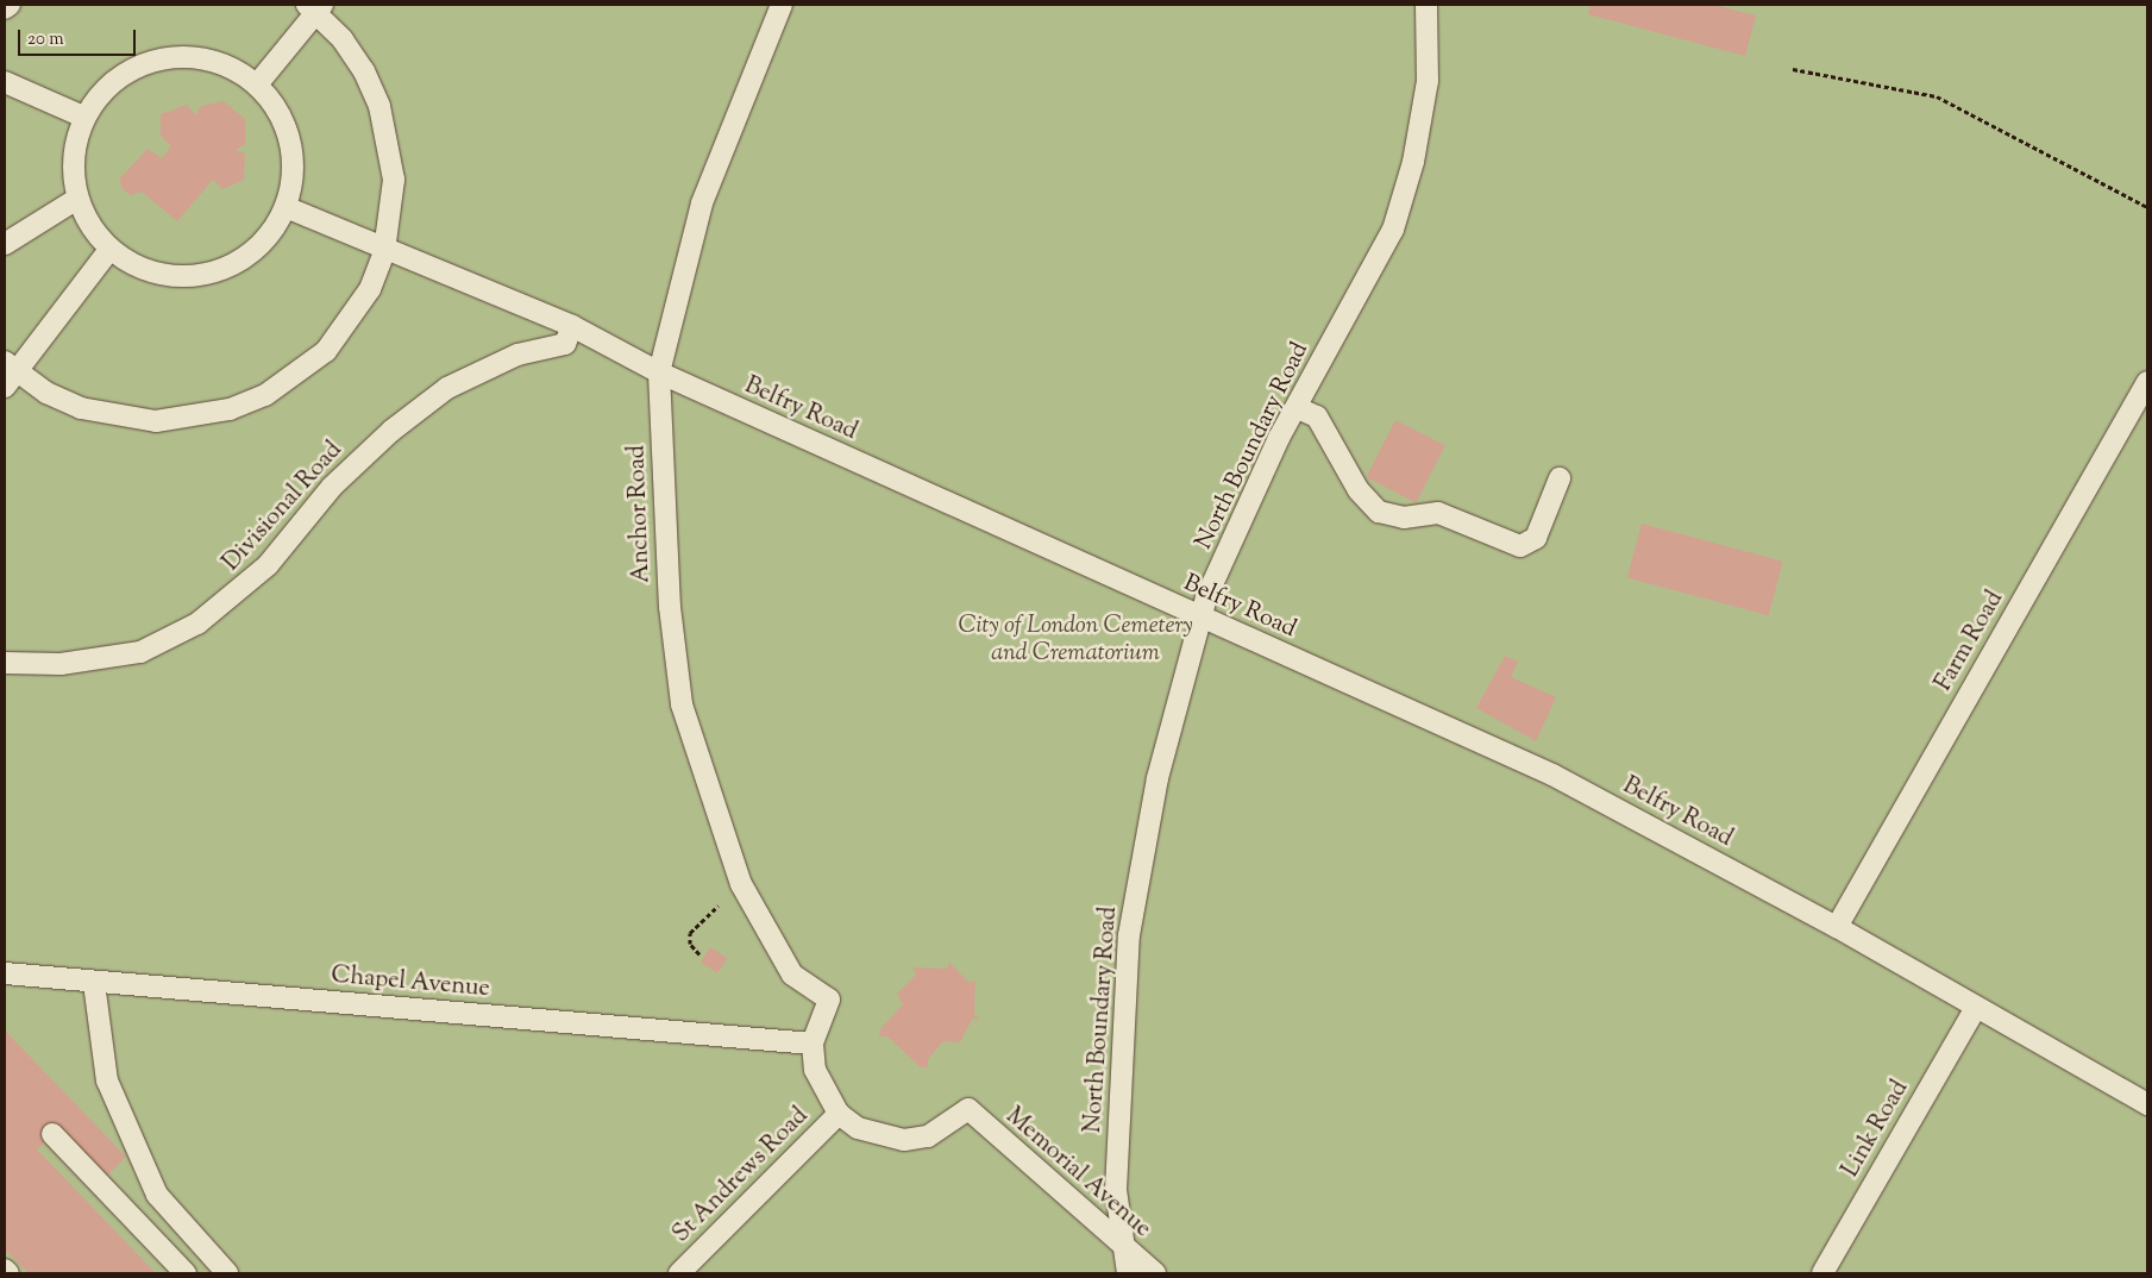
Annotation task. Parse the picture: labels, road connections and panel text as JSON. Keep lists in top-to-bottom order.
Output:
{
  "streets": {
    "lane": [
      "Belfry Road",
      "North Boundary Road",
      "Divisional Road",
      "Anchor Road",
      "Farm Road",
      "Chapel Avenue",
      "Link Road",
      "Memorial Avenue",
      "St Andrews Road"
    ]
  },
  "crossings": [
    ["Belfry Road", "North Boundary Road"],
    ["Belfry Road", "Divisional Road"],
    ["Belfry Road", "Anchor Road"],
    ["Belfry Road", "Farm Road"],
    ["Belfry Road", "Link Road"],
    ["North Boundary Road", "Memorial Avenue"],
    ["Anchor Road", "Chapel Avenue"],
    ["Memorial Avenue", "St Andrews Road"]
  ],
  "parks": ["City of London Cemetery and Crematorium"],
  "scale_bar": "20 m"
}
